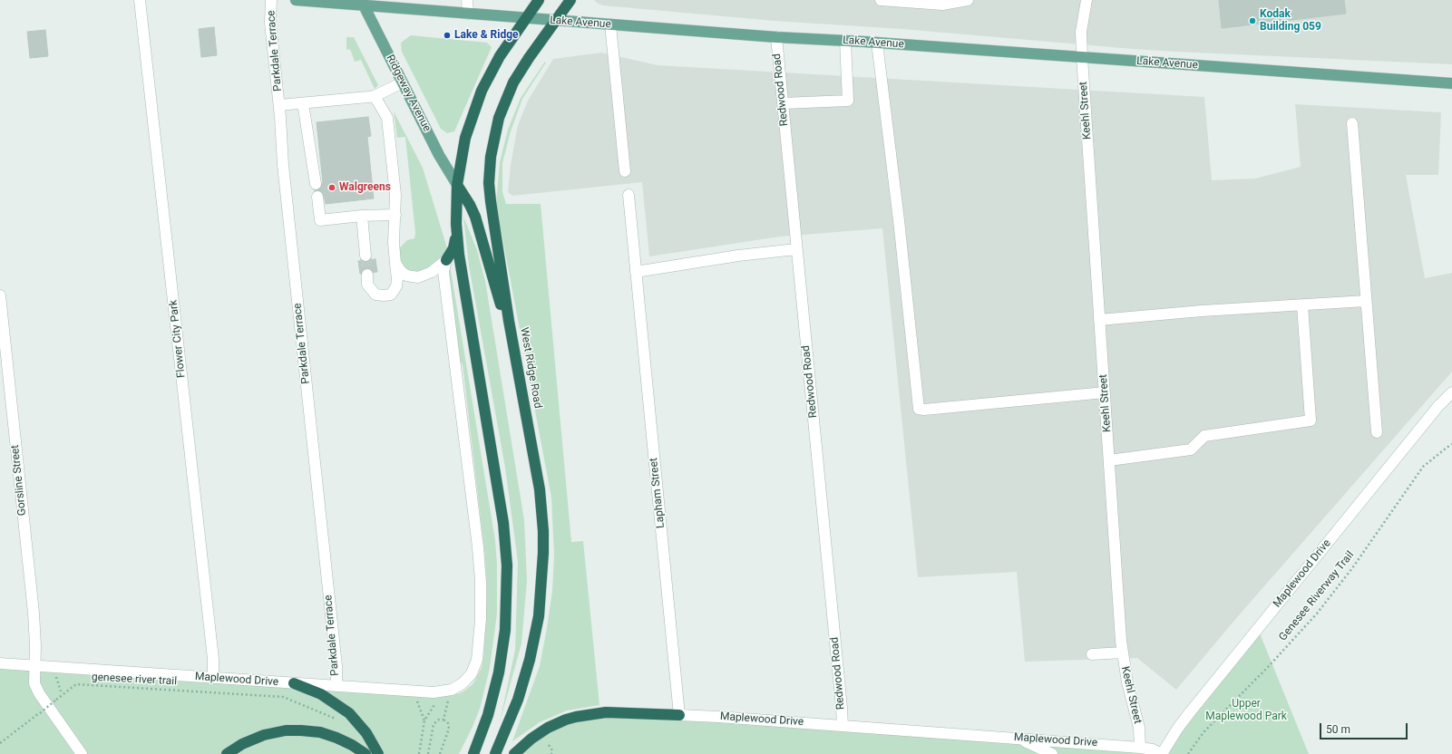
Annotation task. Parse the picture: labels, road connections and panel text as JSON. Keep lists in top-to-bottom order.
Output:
{
  "streets": {
    "highway": ["West Ridge Road"],
    "main road": ["Lake Avenue", "Ridgeway Avenue"],
    "street": [
      "Parkdale Terrace",
      "Redwood Road",
      "Keehl Street",
      "Flower City Park",
      "Gorsline Street",
      "Lapham Street",
      "Maplewood Drive"
    ],
    "path": ["Genesee Riverway Trail", "genesee river trail"]
  },
  "crossings": [
    ["Lake Avenue", "Redwood Road"],
    ["Lake Avenue", "Ridgeway Avenue"],
    ["Lake Avenue", "Keehl Street"],
    ["Lake Avenue", "West Ridge Road"],
    ["Parkdale Terrace", "Maplewood Drive"],
    ["Redwood Road", "Maplewood Drive"],
    ["Keehl Street", "Maplewood Drive"],
    ["Flower City Park", "Maplewood Drive"],
    ["Gorsline Street", "Maplewood Drive"],
    ["Lapham Street", "Maplewood Drive"]
  ],
  "parks": ["Upper Maplewood Park"],
  "places": ["Kodak Building 059", "Lake & Ridge", "Walgreens"],
  "scale_bar": "50 m"
}
